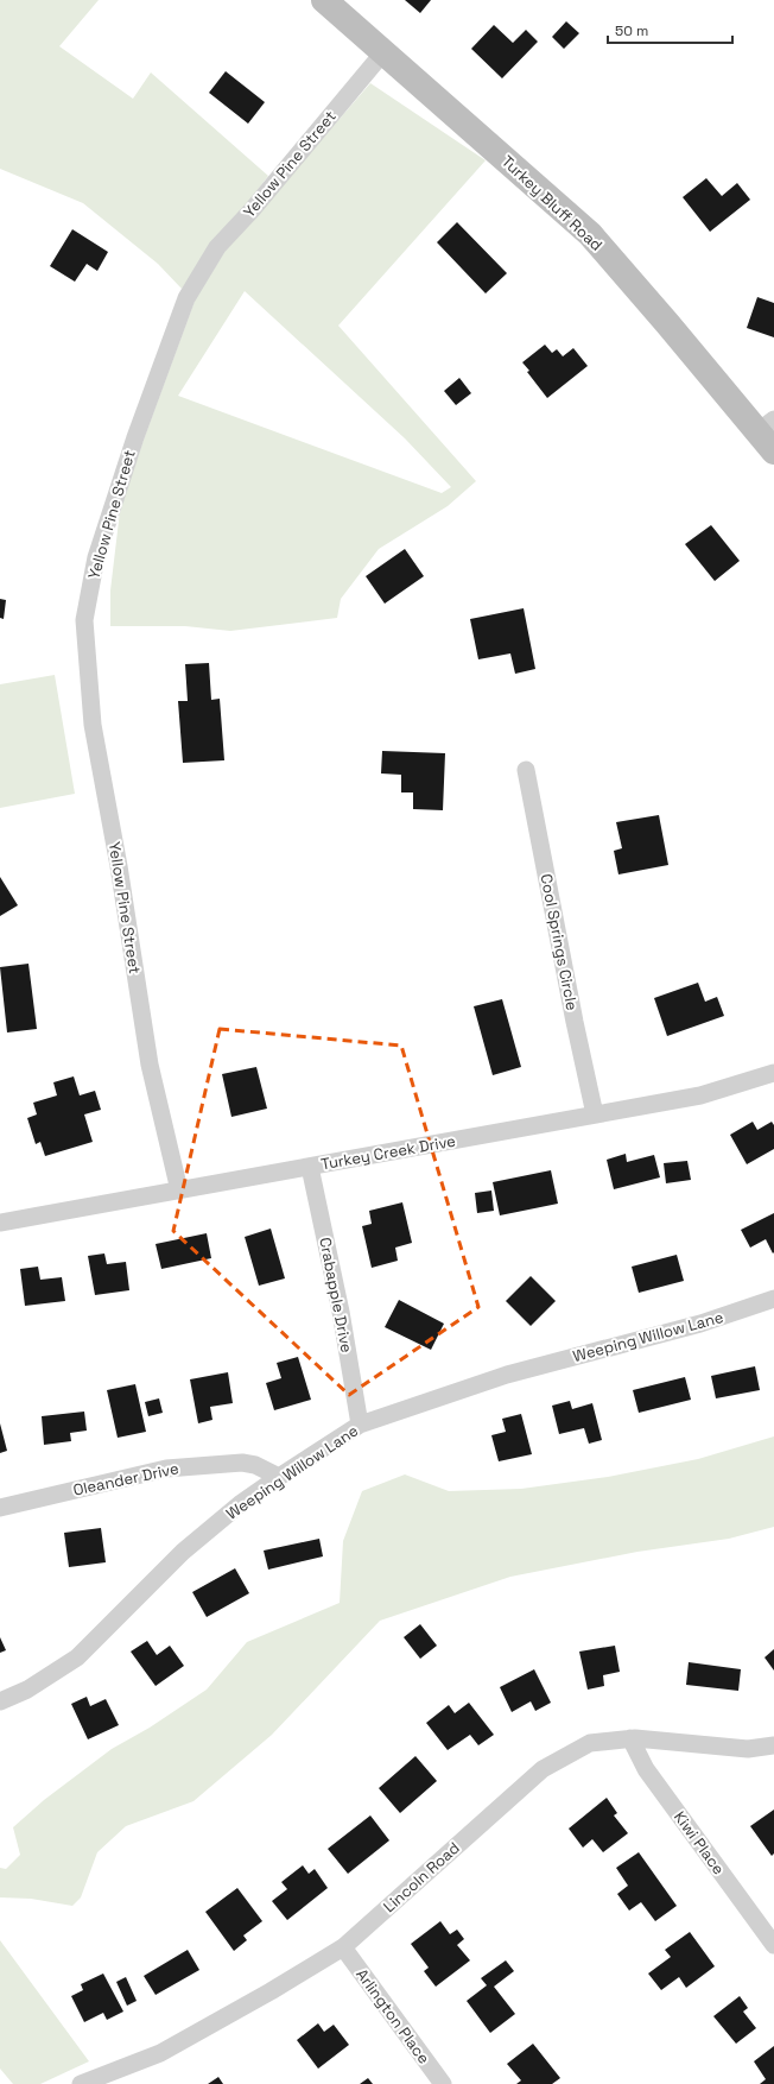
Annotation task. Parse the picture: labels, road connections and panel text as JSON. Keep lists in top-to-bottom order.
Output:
{
  "streets": {
    "street": [
      "Yellow Pine Street",
      "Turkey Bluff Road",
      "Cool Springs Circle",
      "Turkey Creek Drive",
      "Crabapple Drive",
      "Weeping Willow Lane",
      "Oleander Drive",
      "Kiwi Place",
      "Lincoln Road",
      "Arlington Place"
    ]
  },
  "crossings": [
    ["Yellow Pine Street", "Turkey Bluff Road"],
    ["Yellow Pine Street", "Turkey Creek Drive"],
    ["Cool Springs Circle", "Turkey Creek Drive"],
    ["Turkey Creek Drive", "Crabapple Drive"],
    ["Crabapple Drive", "Weeping Willow Lane"],
    ["Weeping Willow Lane", "Oleander Drive"],
    ["Kiwi Place", "Lincoln Road"],
    ["Lincoln Road", "Arlington Place"]
  ],
  "scale_bar": "50 m"
}
